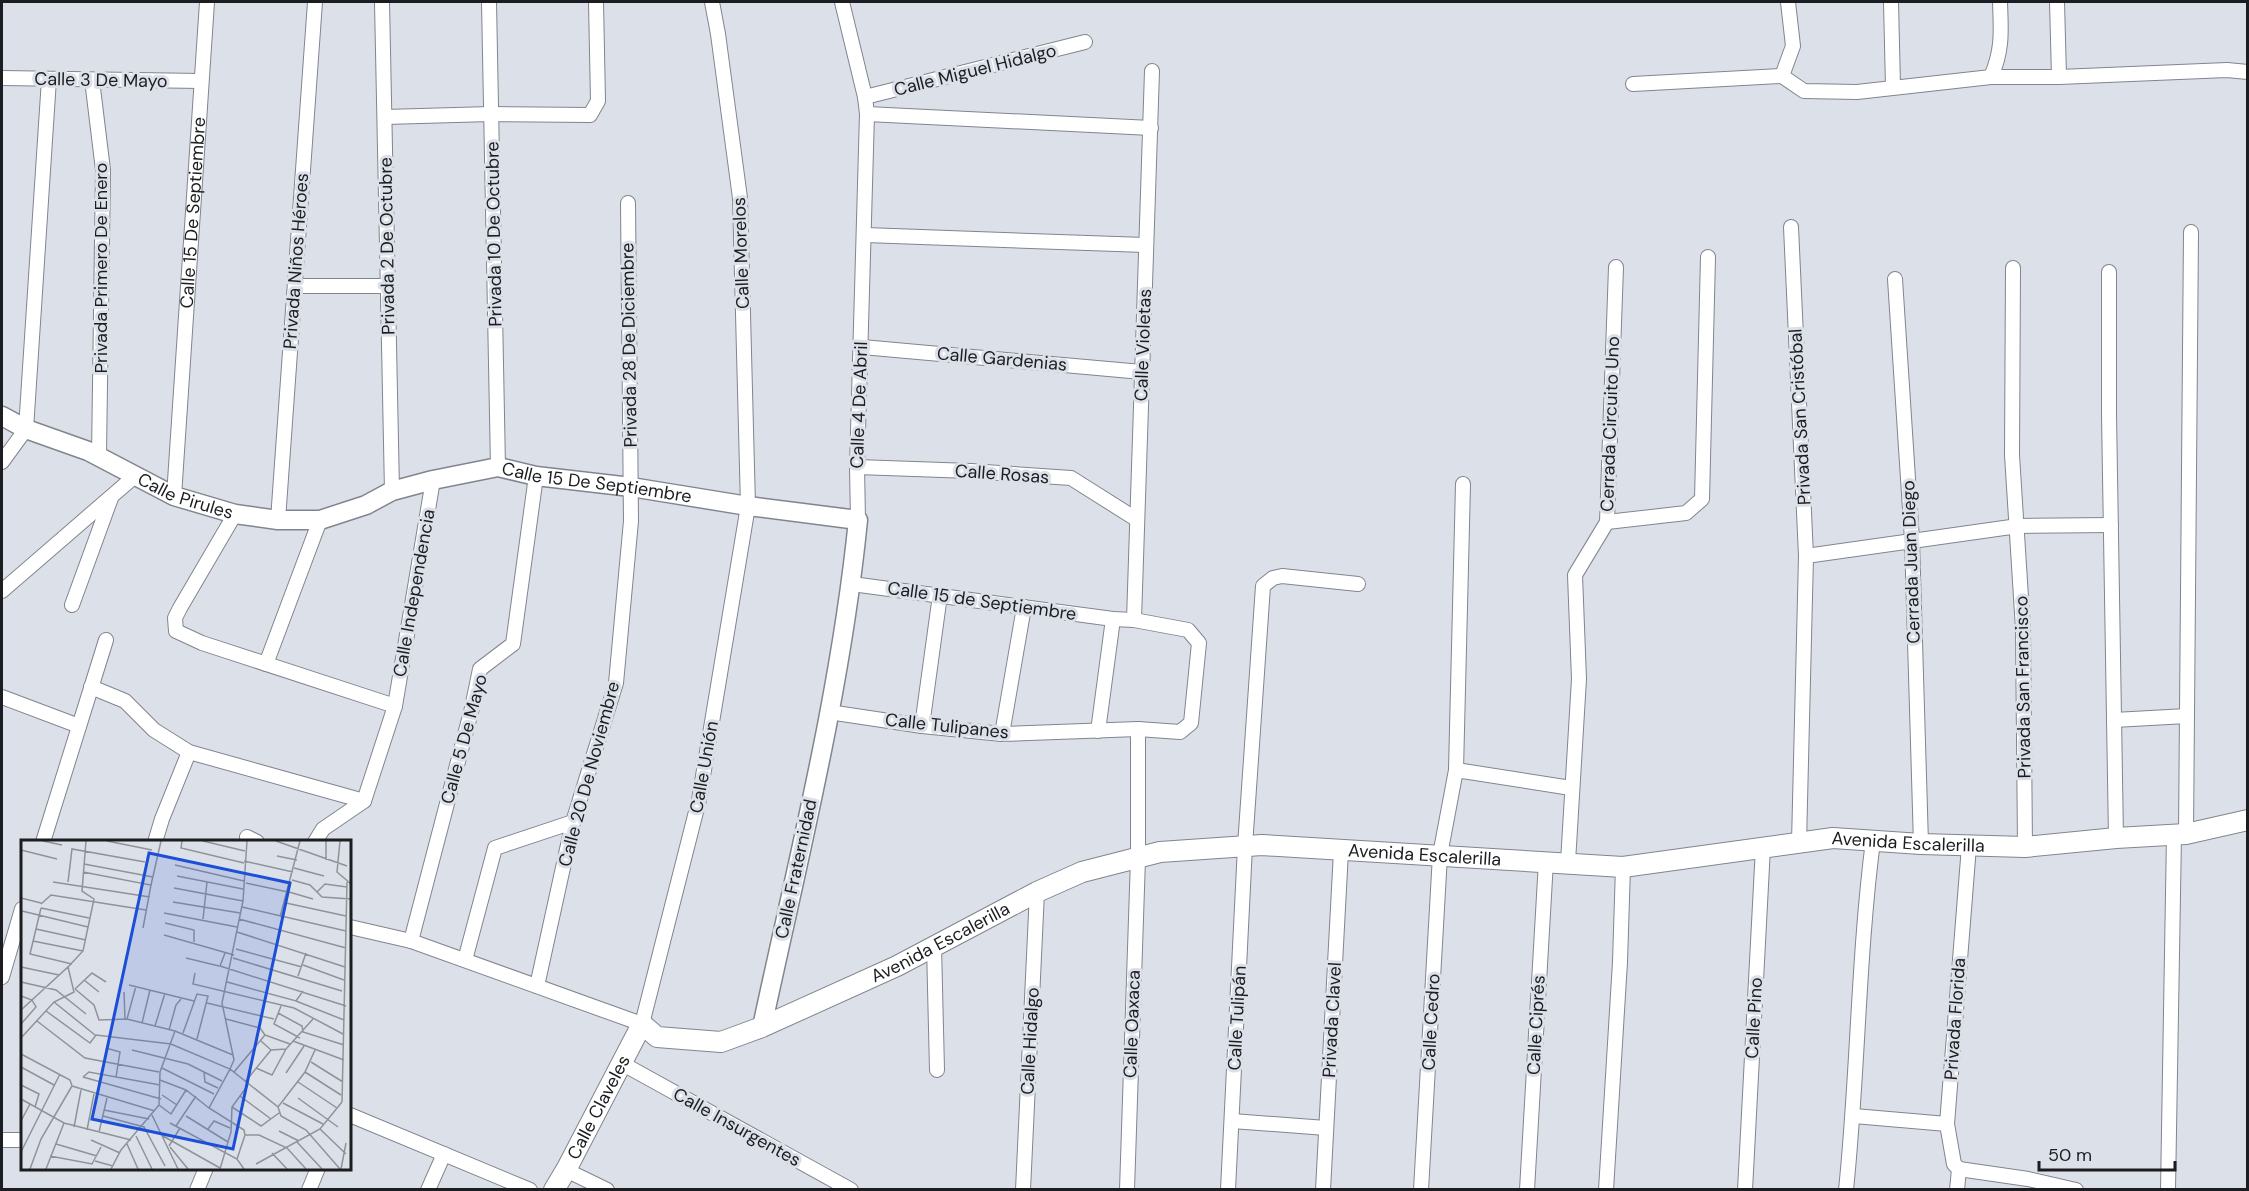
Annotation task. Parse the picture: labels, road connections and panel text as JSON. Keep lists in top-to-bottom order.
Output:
{
  "streets": {
    "main road": ["Avenida Escalerilla", "Calle Claveles"],
    "street": [
      "Calle Miguel Hidalgo",
      "Calle 3 De Mayo",
      "Calle 15 De Septiembre",
      "Privada 10 De Octubre",
      "Privada 2 De Octubre",
      "Calle Morelos",
      "Privada Niños Héroes",
      "Privada Primero De Enero",
      "Privada 28 De Diciembre",
      "Calle Violetas",
      "Calle Gardenias",
      "Calle 4 De Abril",
      "Privada San Cristóbal",
      "Cerrada Circuito Uno",
      "Calle Rosas",
      "Calle Pirules",
      "Cerrada Juan Diego",
      "Calle Independencia",
      "Calle 15 de Septiembre",
      "Privada San Francisco",
      "Calle Tulipanes",
      "Calle 5 De Mayo",
      "Calle Unión",
      "Calle 20 De Noviembre",
      "Calle Fraternidad",
      "Calle Tulipán",
      "Calle Pino",
      "Privada Florida",
      "Privada Clavel",
      "Calle Cedro",
      "Calle Oaxaca",
      "Calle Ciprés",
      "Calle Hidalgo",
      "Calle Insurgentes"
    ]
  },
  "crossings": [
    ["Calle Miguel Hidalgo", "Calle 4 De Abril"],
    ["Calle 3 De Mayo", "Calle 15 De Septiembre"],
    ["Calle 3 De Mayo", "Privada Primero De Enero"],
    ["Calle 15 De Septiembre", "Privada 10 De Octubre"],
    ["Calle 15 De Septiembre", "Privada 2 De Octubre"],
    ["Calle 15 De Septiembre", "Calle Morelos"],
    ["Calle 15 De Septiembre", "Privada Niños Héroes"],
    ["Calle 15 De Septiembre", "Privada 28 De Diciembre"],
    ["Calle 15 De Septiembre", "Calle 4 De Abril"],
    ["Calle 15 De Septiembre", "Calle Pirules"],
    ["Calle 15 De Septiembre", "Calle Independencia"],
    ["Calle 15 De Septiembre", "Calle 5 De Mayo"],
    ["Calle 15 De Septiembre", "Calle Unión"],
    ["Calle 15 De Septiembre", "Calle 20 De Noviembre"],
    ["Calle Morelos", "Calle Unión"],
    ["Privada Primero De Enero", "Calle Pirules"],
    ["Privada 28 De Diciembre", "Calle 20 De Noviembre"],
    ["Calle Violetas", "Calle Gardenias"],
    ["Calle Violetas", "Calle Rosas"],
    ["Calle Violetas", "Calle Tulipanes"],
    ["Calle Gardenias", "Calle 4 De Abril"],
    ["Calle 4 De Abril", "Calle Rosas"],
    ["Calle 4 De Abril", "Calle 15 de Septiembre"],
    ["Calle 4 De Abril", "Calle Tulipanes"],
    ["Calle 4 De Abril", "Calle Fraternidad"],
    ["Privada San Cristóbal", "Avenida Escalerilla"],
    ["Cerrada Circuito Uno", "Avenida Escalerilla"],
    ["Calle Pirules", "Calle Independencia"],
    ["Cerrada Juan Diego", "Avenida Escalerilla"],
    ["Privada San Francisco", "Avenida Escalerilla"],
    ["Calle Tulipanes", "Calle Fraternidad"],
    ["Calle Tulipanes", "Calle Oaxaca"],
    ["Calle Unión", "Avenida Escalerilla"],
    ["Calle Unión", "Calle Claveles"],
    ["Avenida Escalerilla", "Calle Fraternidad"],
    ["Avenida Escalerilla", "Calle Tulipán"],
    ["Avenida Escalerilla", "Calle Pino"],
    ["Avenida Escalerilla", "Privada Florida"],
    ["Avenida Escalerilla", "Privada Clavel"],
    ["Avenida Escalerilla", "Calle Cedro"],
    ["Avenida Escalerilla", "Calle Oaxaca"],
    ["Avenida Escalerilla", "Calle Ciprés"],
    ["Avenida Escalerilla", "Calle Hidalgo"],
    ["Avenida Escalerilla", "Calle Claveles"],
    ["Calle Claveles", "Calle Insurgentes"]
  ],
  "scale_bar": "50 m"
}
